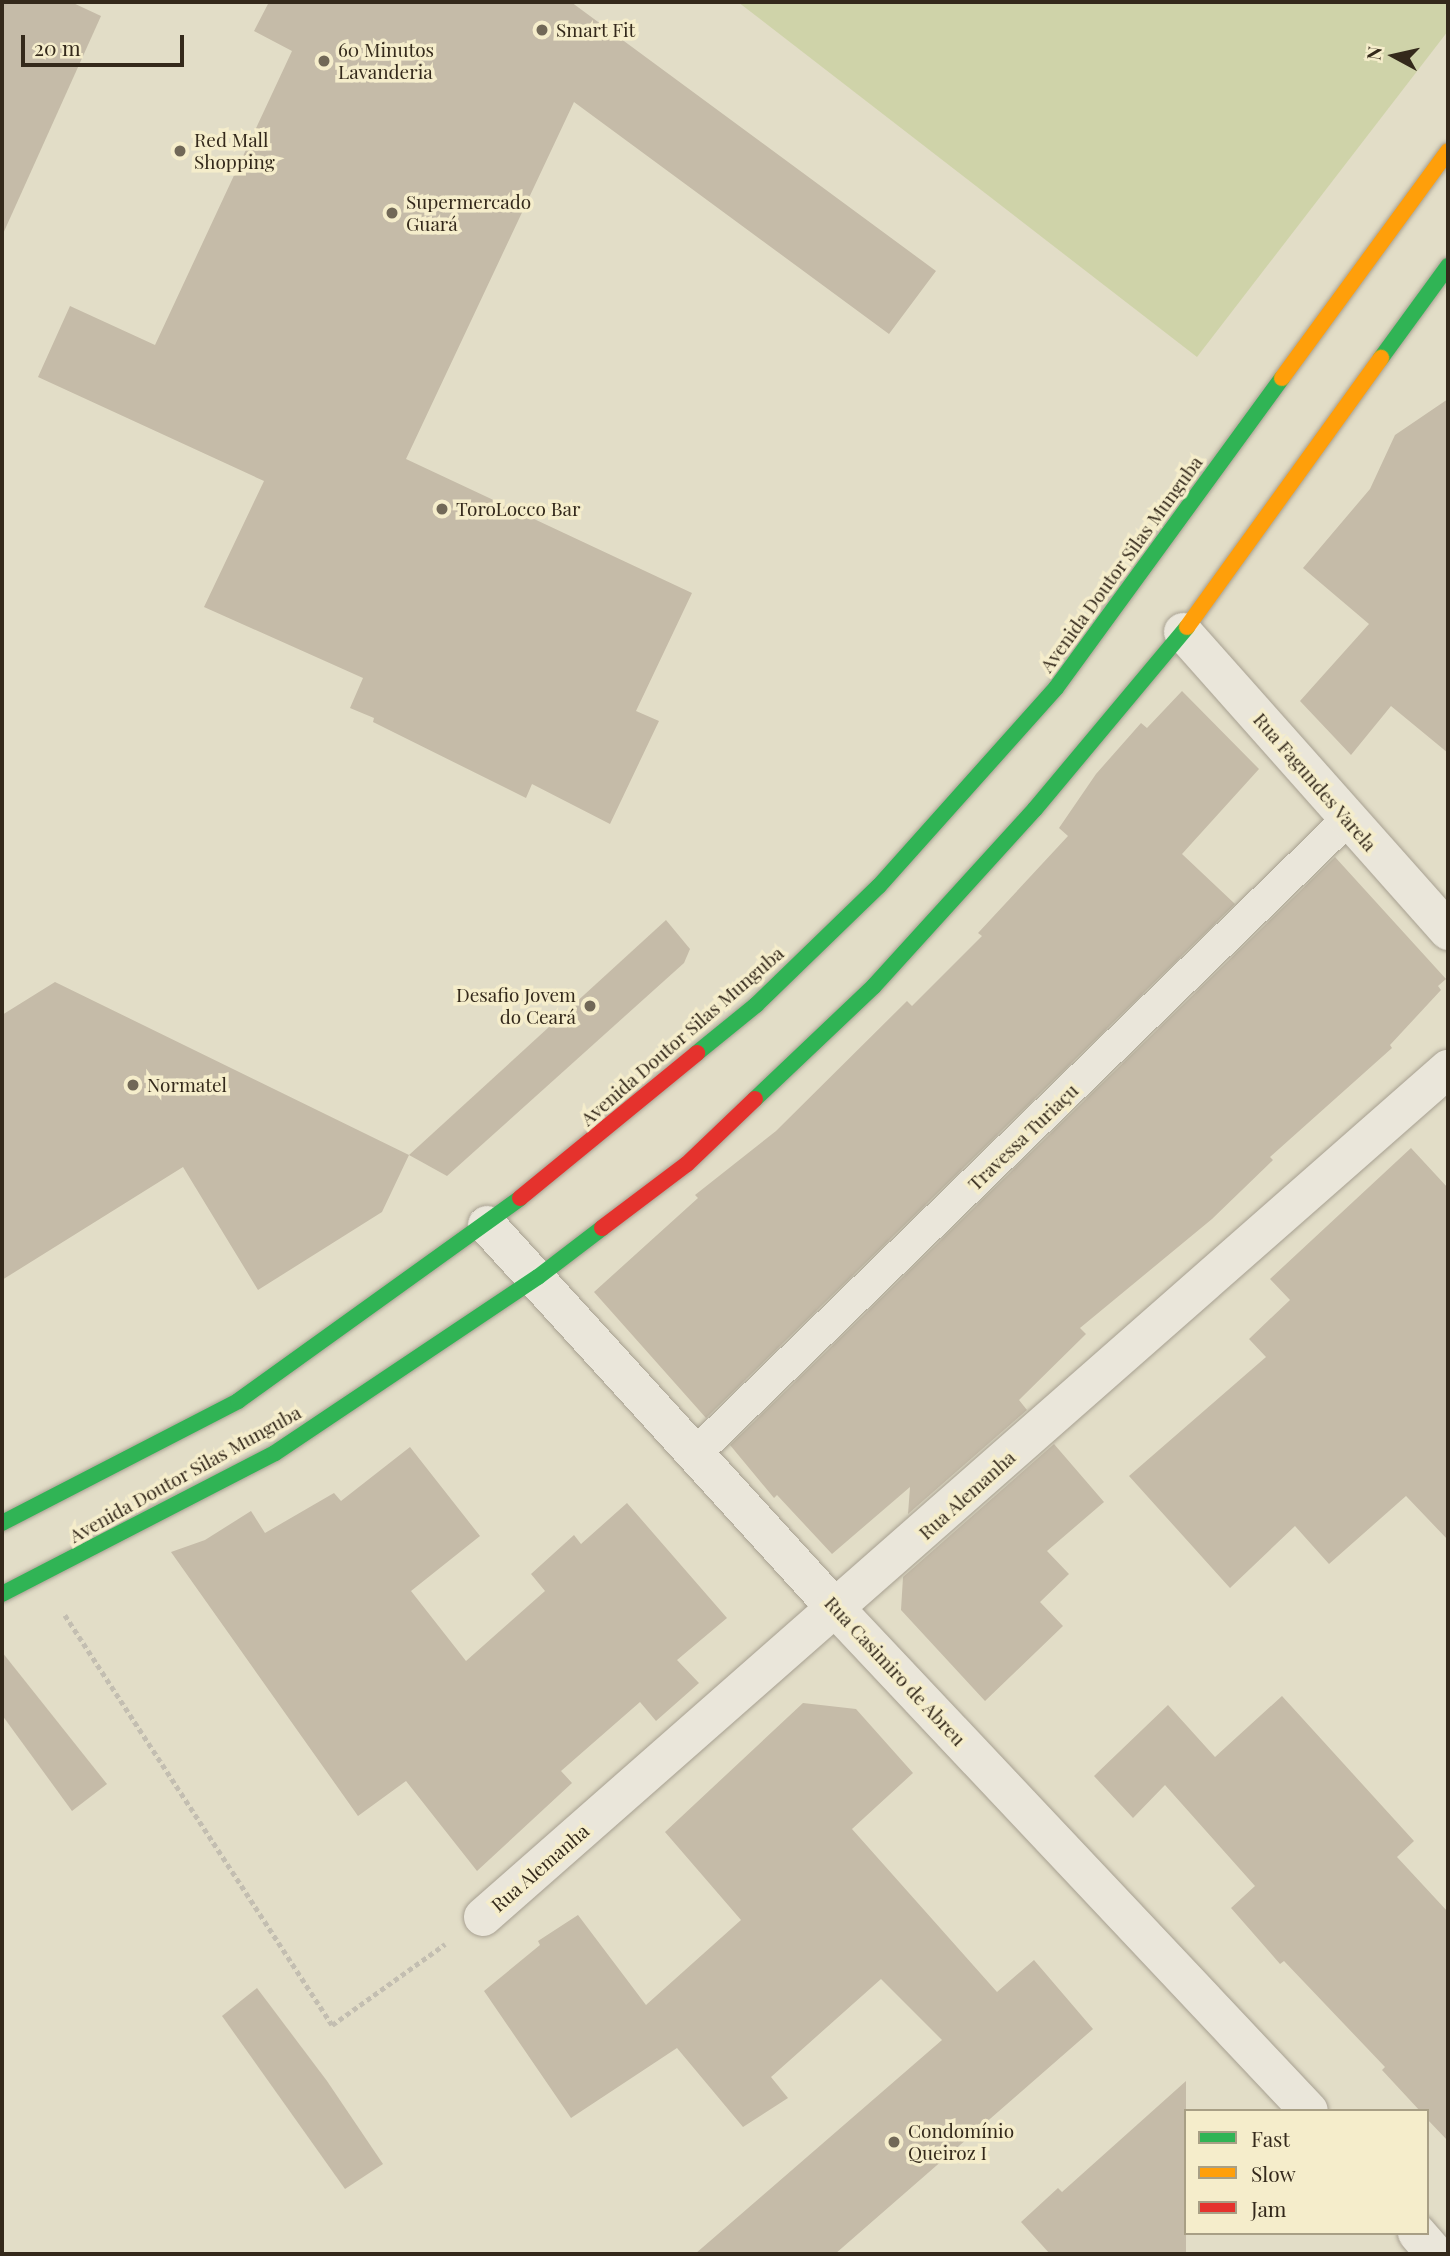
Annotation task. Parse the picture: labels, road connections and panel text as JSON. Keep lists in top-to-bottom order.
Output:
{
  "streets": {
    "main road": ["Avenida Doutor Silas Munguba"],
    "street": ["Rua Fagundes Varela", "Rua Alemanha", "Rua Casimiro de Abreu"],
    "lane": ["Travessa Turiaçu"]
  },
  "crossings": [
    ["Avenida Doutor Silas Munguba", "Rua Fagundes Varela"],
    ["Avenida Doutor Silas Munguba", "Rua Casimiro de Abreu"],
    ["Rua Fagundes Varela", "Travessa Turiaçu"],
    ["Travessa Turiaçu", "Rua Casimiro de Abreu"],
    ["Rua Alemanha", "Rua Casimiro de Abreu"]
  ],
  "places": [
    "Smart Fit",
    "60 Minutos Lavanderia",
    "Red Mall Shopping",
    "Supermercado Guará",
    "ToroLocco Bar",
    "Desafio Jovem do Ceará",
    "Normatel",
    "Condomínio Queiroz I"
  ],
  "legend": ["Fast", "Slow", "Jam"],
  "scale_bar": "20 m",
  "north": "left"
}
